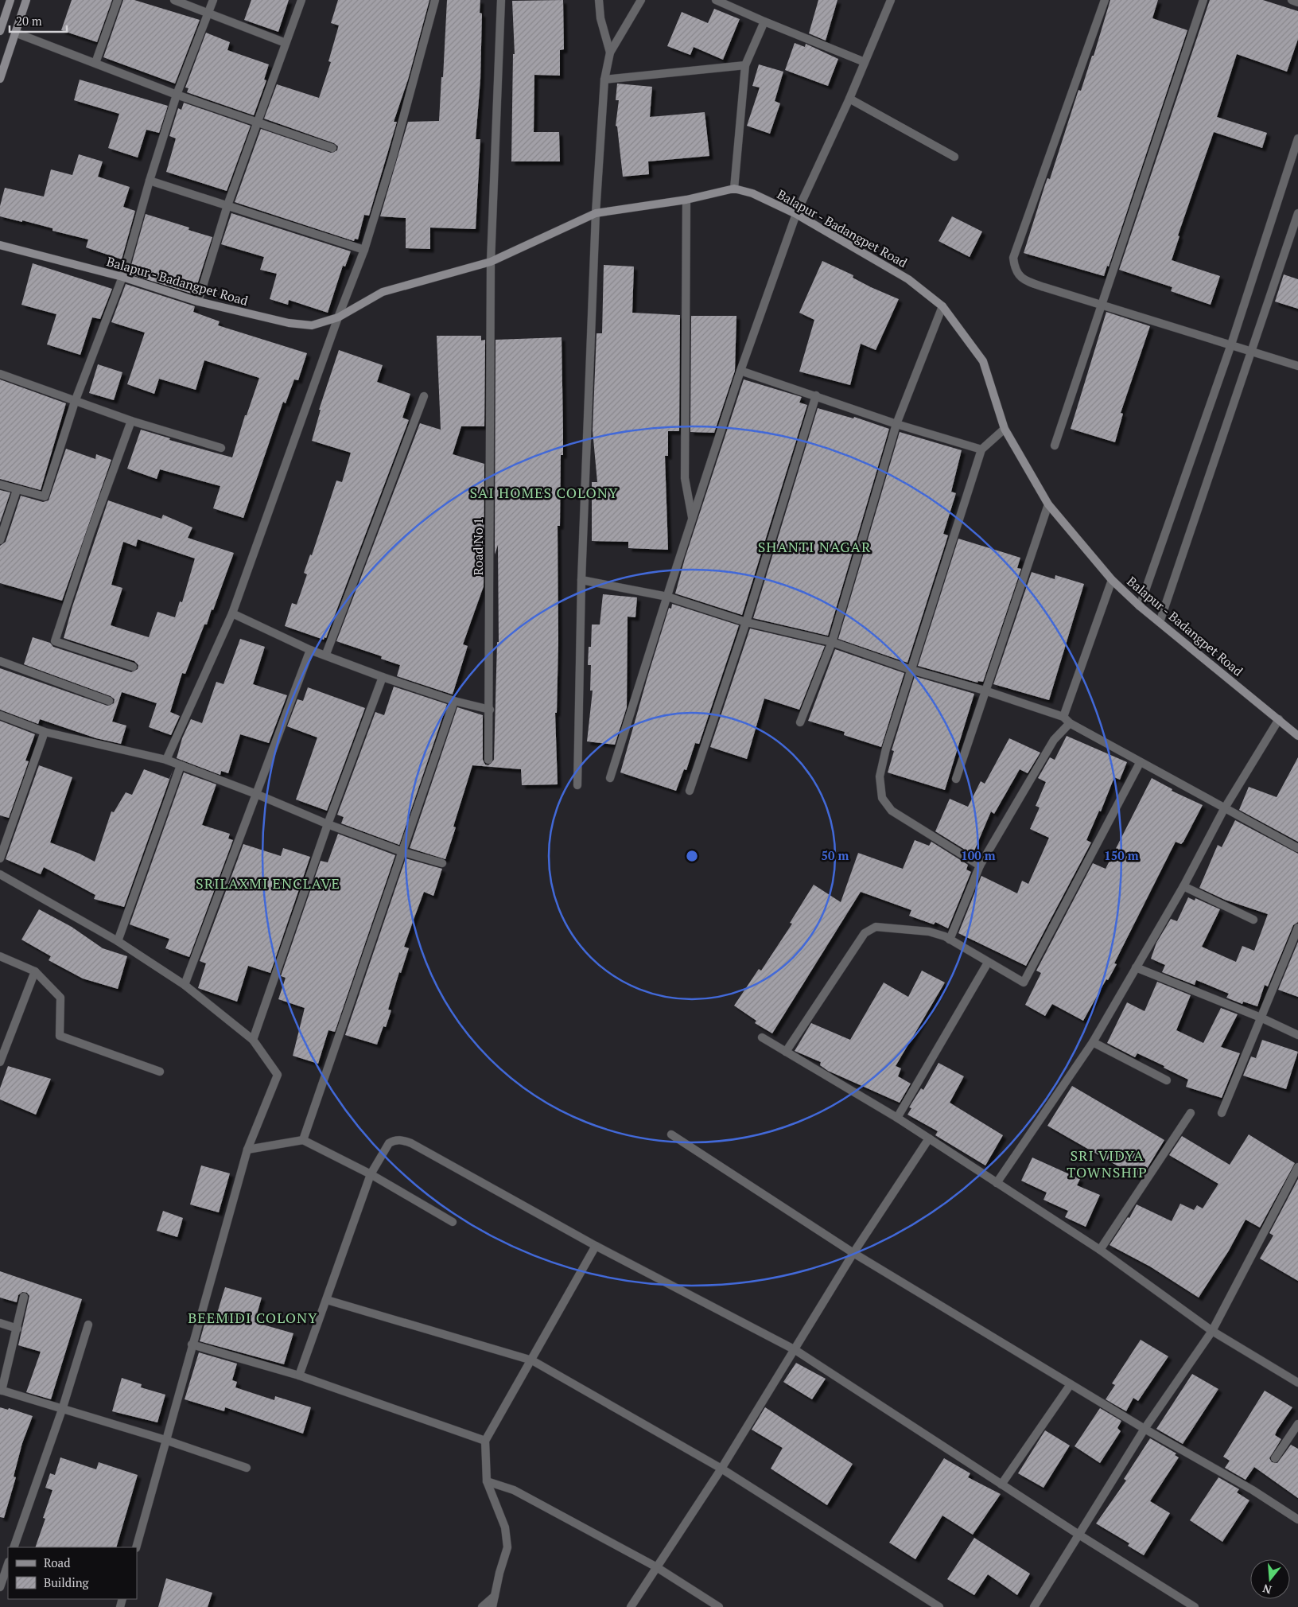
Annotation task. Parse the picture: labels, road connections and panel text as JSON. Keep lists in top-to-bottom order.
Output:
{
  "streets": {
    "street": ["Balapur - Badangpet Road", "Road No 1"]
  },
  "crossings": [
    ["Balapur - Badangpet Road", "Road No 1"]
  ],
  "districts": [
    "SAI HOMES COLONY",
    "SHANTI NAGAR",
    "SRILAXMI ENCLAVE",
    "SRI VIDYA TOWNSHIP",
    "BEEMIDI COLONY"
  ],
  "legend": ["Road", "Building"],
  "scale_bar": "20 m",
  "north": "bottom",
  "rings": ["50 m", "100 m", "150 m"]
}
